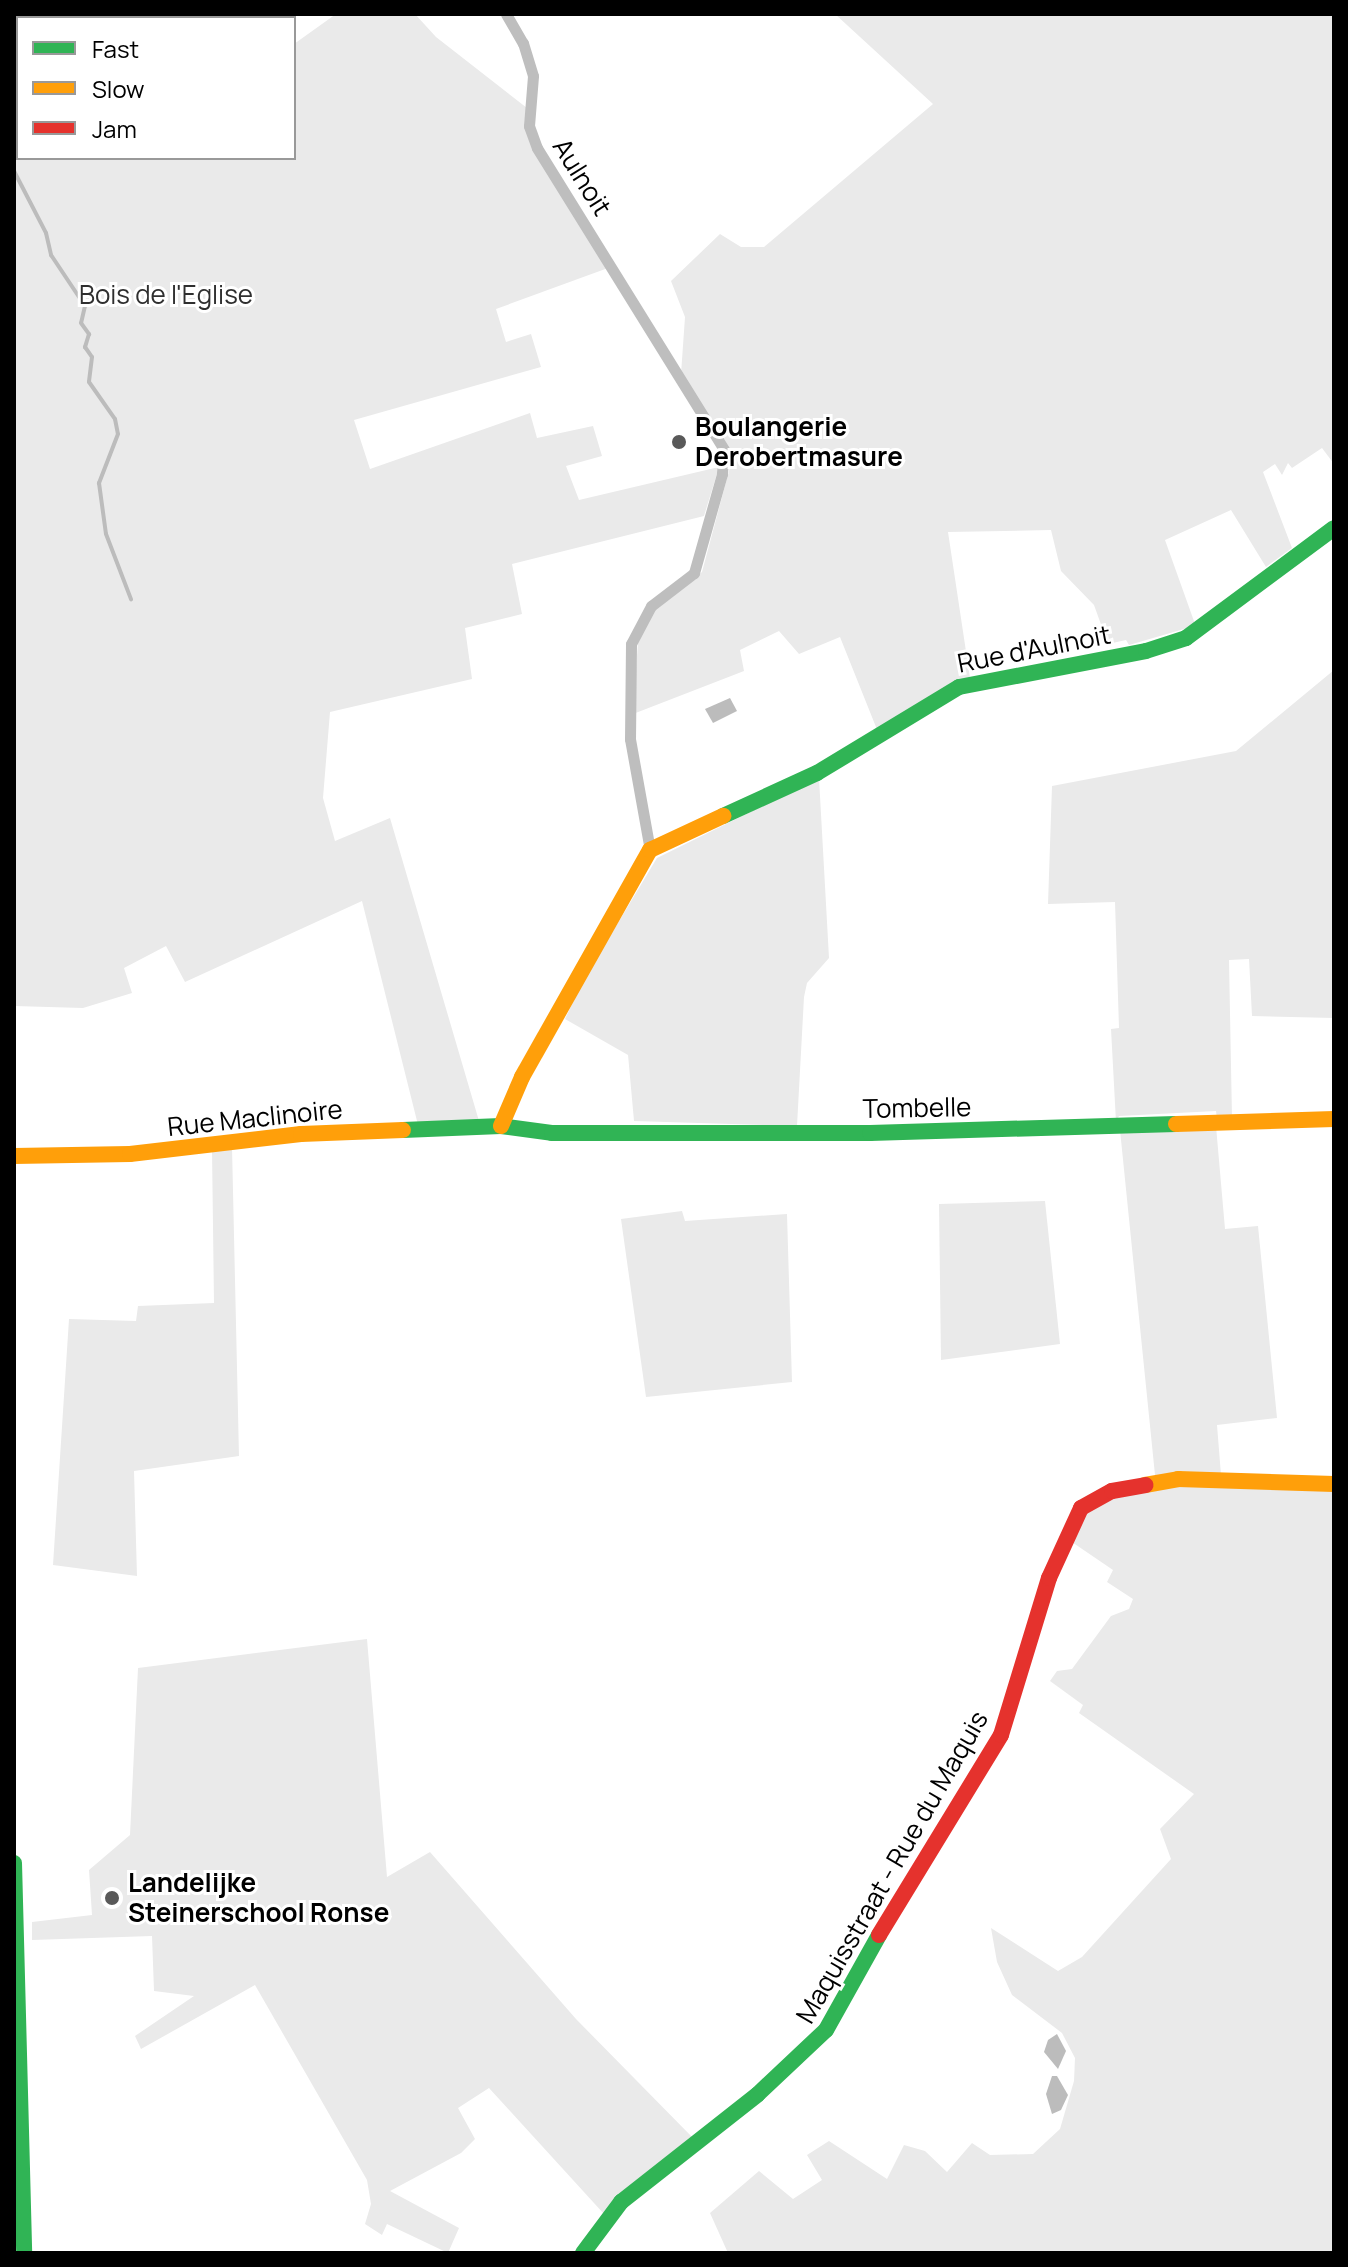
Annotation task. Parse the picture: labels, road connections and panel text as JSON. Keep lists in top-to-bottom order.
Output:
{
  "streets": {
    "street": [
      "Aulnoit",
      "Rue d'Aulnoit",
      "Tombelle",
      "Rue Maclinoire",
      "Maquisstraat - Rue du Maquis"
    ]
  },
  "crossings": [
    ["Aulnoit", "Rue d'Aulnoit"],
    ["Tombelle", "Rue Maclinoire"]
  ],
  "parks": ["Bois de l'Eglise"],
  "places": ["Boulangerie Derobertmasure", "Landelijke Steinerschool Ronse"],
  "legend": ["Fast", "Slow", "Jam"]
}
